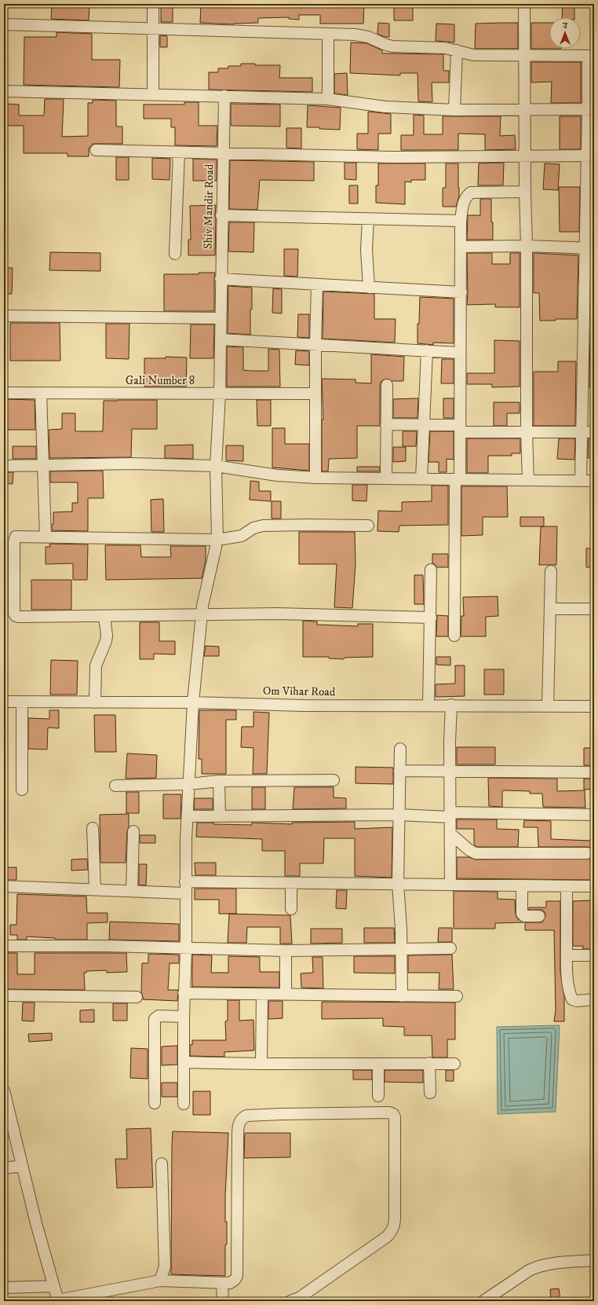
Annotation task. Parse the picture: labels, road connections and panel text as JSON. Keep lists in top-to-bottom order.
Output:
{
  "streets": {
    "street": ["Shiv Mandir Road", "Gali Number 8", "Om Vihar Road"]
  },
  "crossings": [
    ["Shiv Mandir Road", "Gali Number 8"],
    ["Shiv Mandir Road", "Om Vihar Road"]
  ],
  "north": "top"
}
